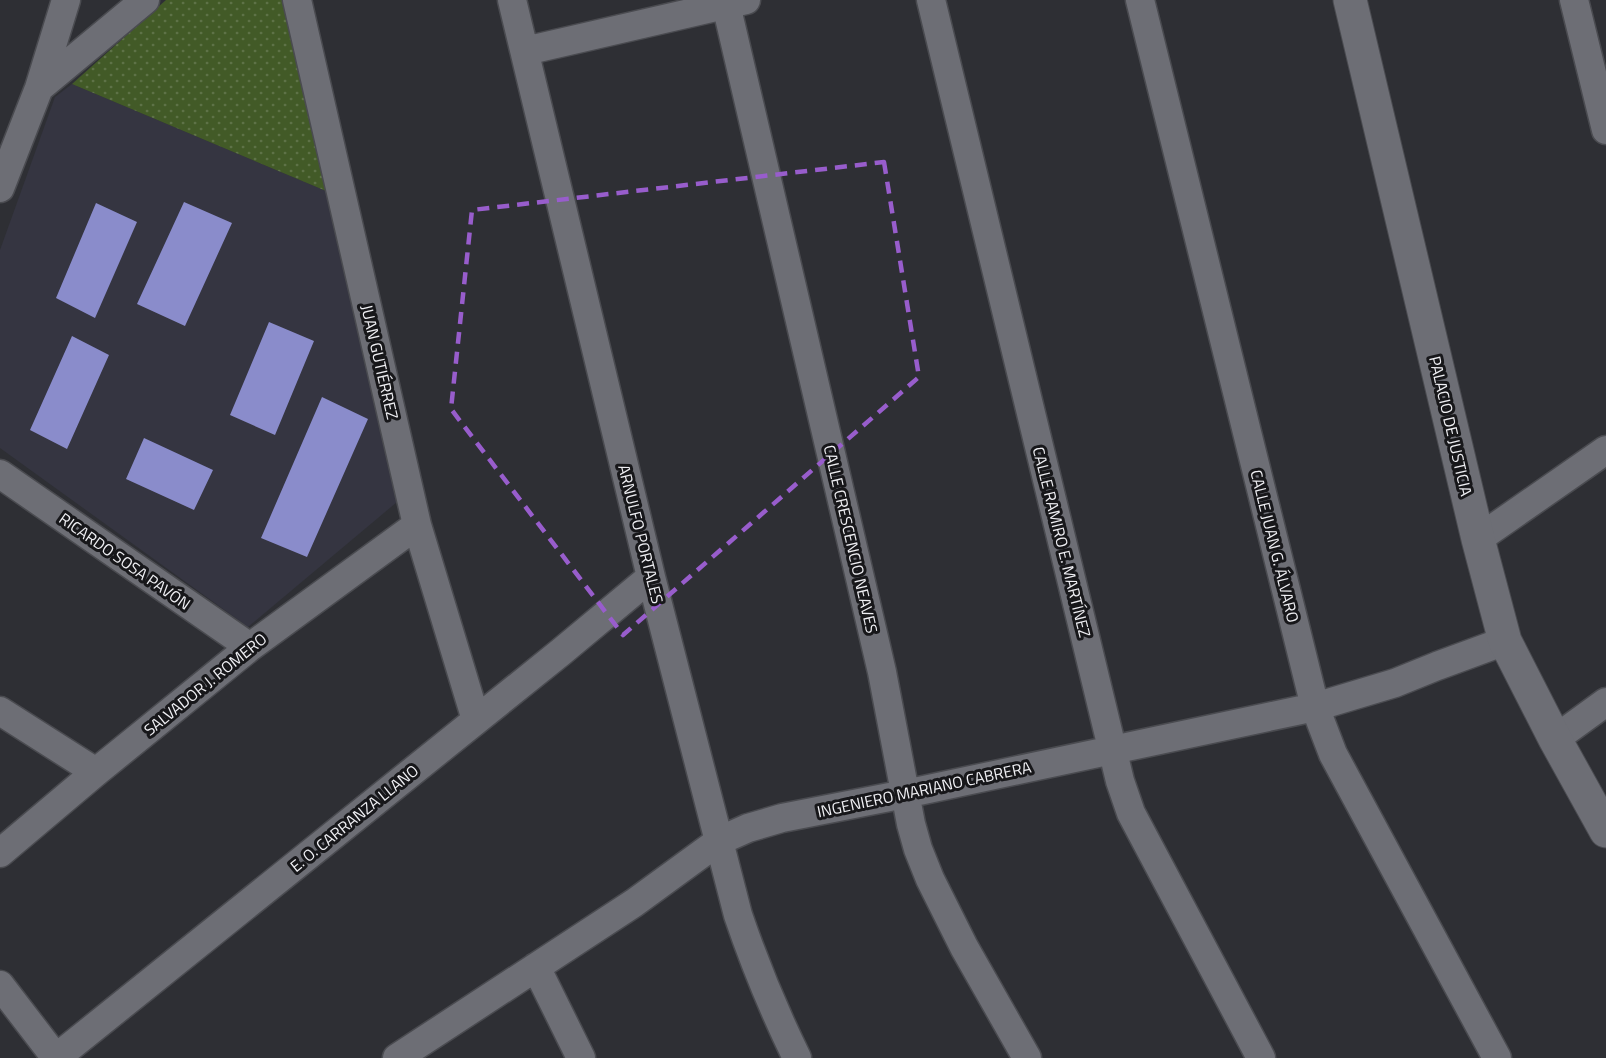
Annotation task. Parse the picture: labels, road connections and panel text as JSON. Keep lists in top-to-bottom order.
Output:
{
  "streets": {
    "street": [
      "JUAN GUTIÉRREZ",
      "PALACIO DE JUSTICIA",
      "ARNULFO PORTALES",
      "CALLE CRESCENCIO NEAVES",
      "CALLE RAMIRO E. MARTÍNEZ",
      "CALLE JUAN G. ÁLVARO",
      "RICARDO SOSA PAVÓN",
      "SALVADOR J. ROMERO",
      "INGENIERO MARIANO CABRERA",
      "E. O. CARRANZA LLANO"
    ]
  },
  "crossings": [
    ["JUAN GUTIÉRREZ", "SALVADOR J. ROMERO"],
    ["JUAN GUTIÉRREZ", "E. O. CARRANZA LLANO"],
    ["PALACIO DE JUSTICIA", "INGENIERO MARIANO CABRERA"],
    ["ARNULFO PORTALES", "INGENIERO MARIANO CABRERA"],
    ["ARNULFO PORTALES", "E. O. CARRANZA LLANO"],
    ["CALLE CRESCENCIO NEAVES", "INGENIERO MARIANO CABRERA"],
    ["CALLE RAMIRO E. MARTÍNEZ", "INGENIERO MARIANO CABRERA"],
    ["CALLE JUAN G. ÁLVARO", "INGENIERO MARIANO CABRERA"],
    ["RICARDO SOSA PAVÓN", "SALVADOR J. ROMERO"]
  ]
}
